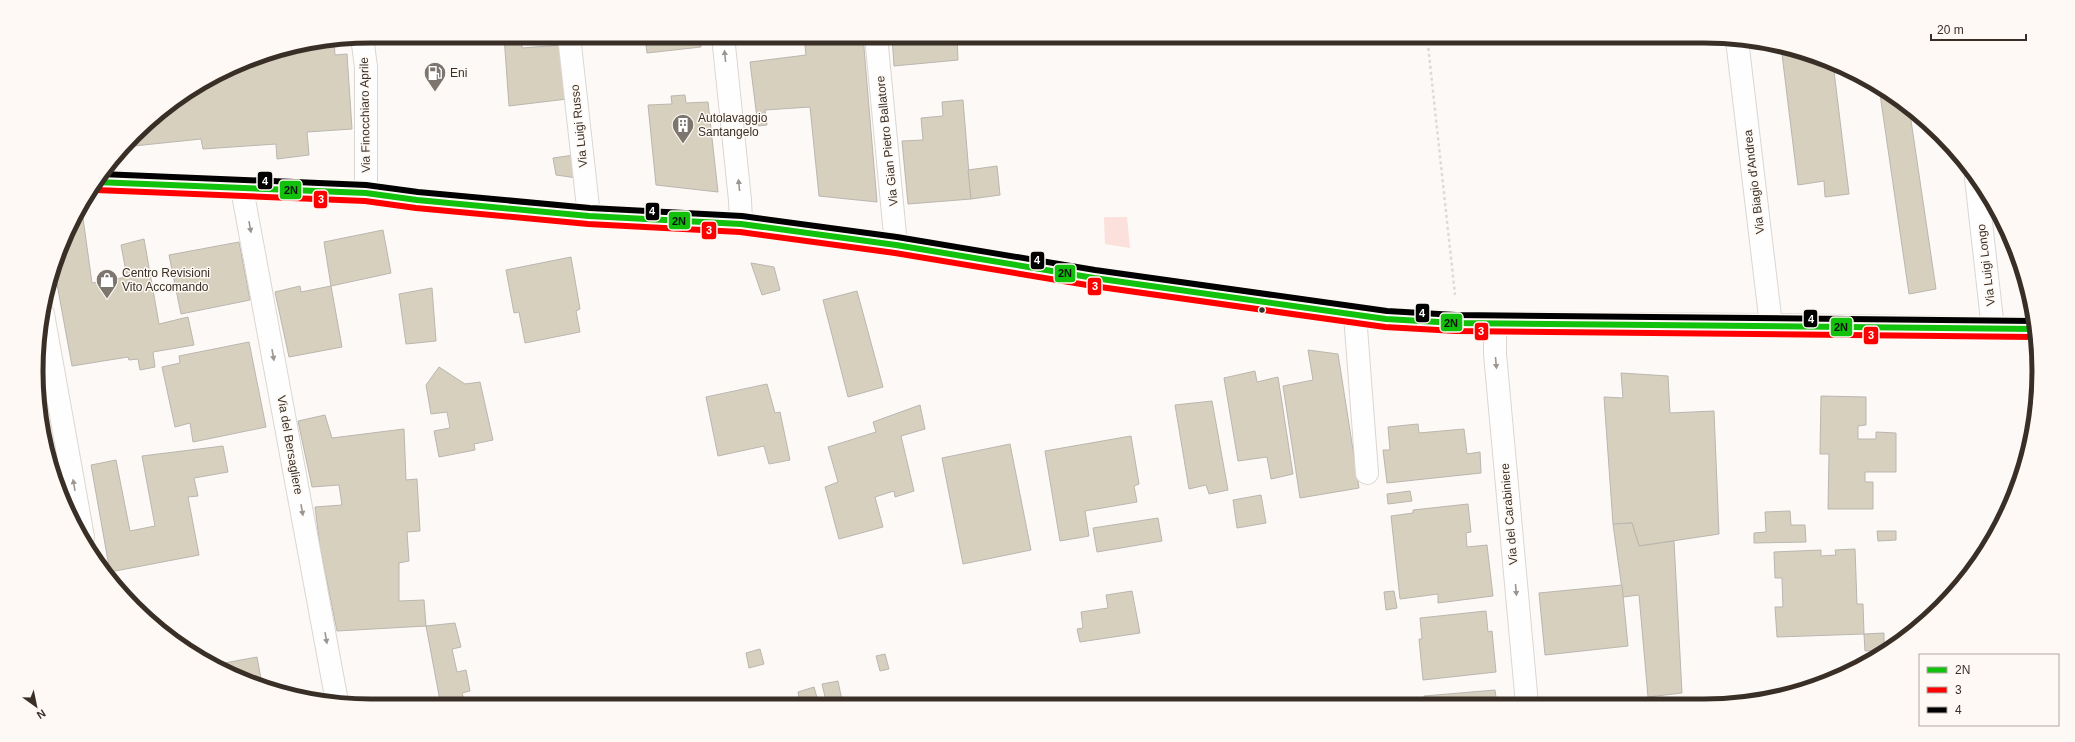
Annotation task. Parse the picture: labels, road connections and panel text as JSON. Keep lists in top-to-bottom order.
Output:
{
  "streets": {
    "street": [
      "Via Finocchiaro Aprile",
      "Via Luigi Russo",
      "Via Gian Pietro Ballatore",
      "Via Biagio d'Andrea",
      "Via Luigi Longo",
      "Via del Bersagliere",
      "Via del Carabiniere"
    ]
  },
  "one_way": ["Via del Bersagliere"],
  "places": {
    "fuel station": ["Eni"],
    "building": ["Autolavaggio Santangelo"],
    "shop": ["Centro Revisioni Vito Accomando"]
  },
  "lines": ["transit line 4", "transit line 2N", "transit line 3"],
  "legend": ["2N", "3", "4"],
  "scale_bar": "20 m",
  "north": "bottom right"
}
